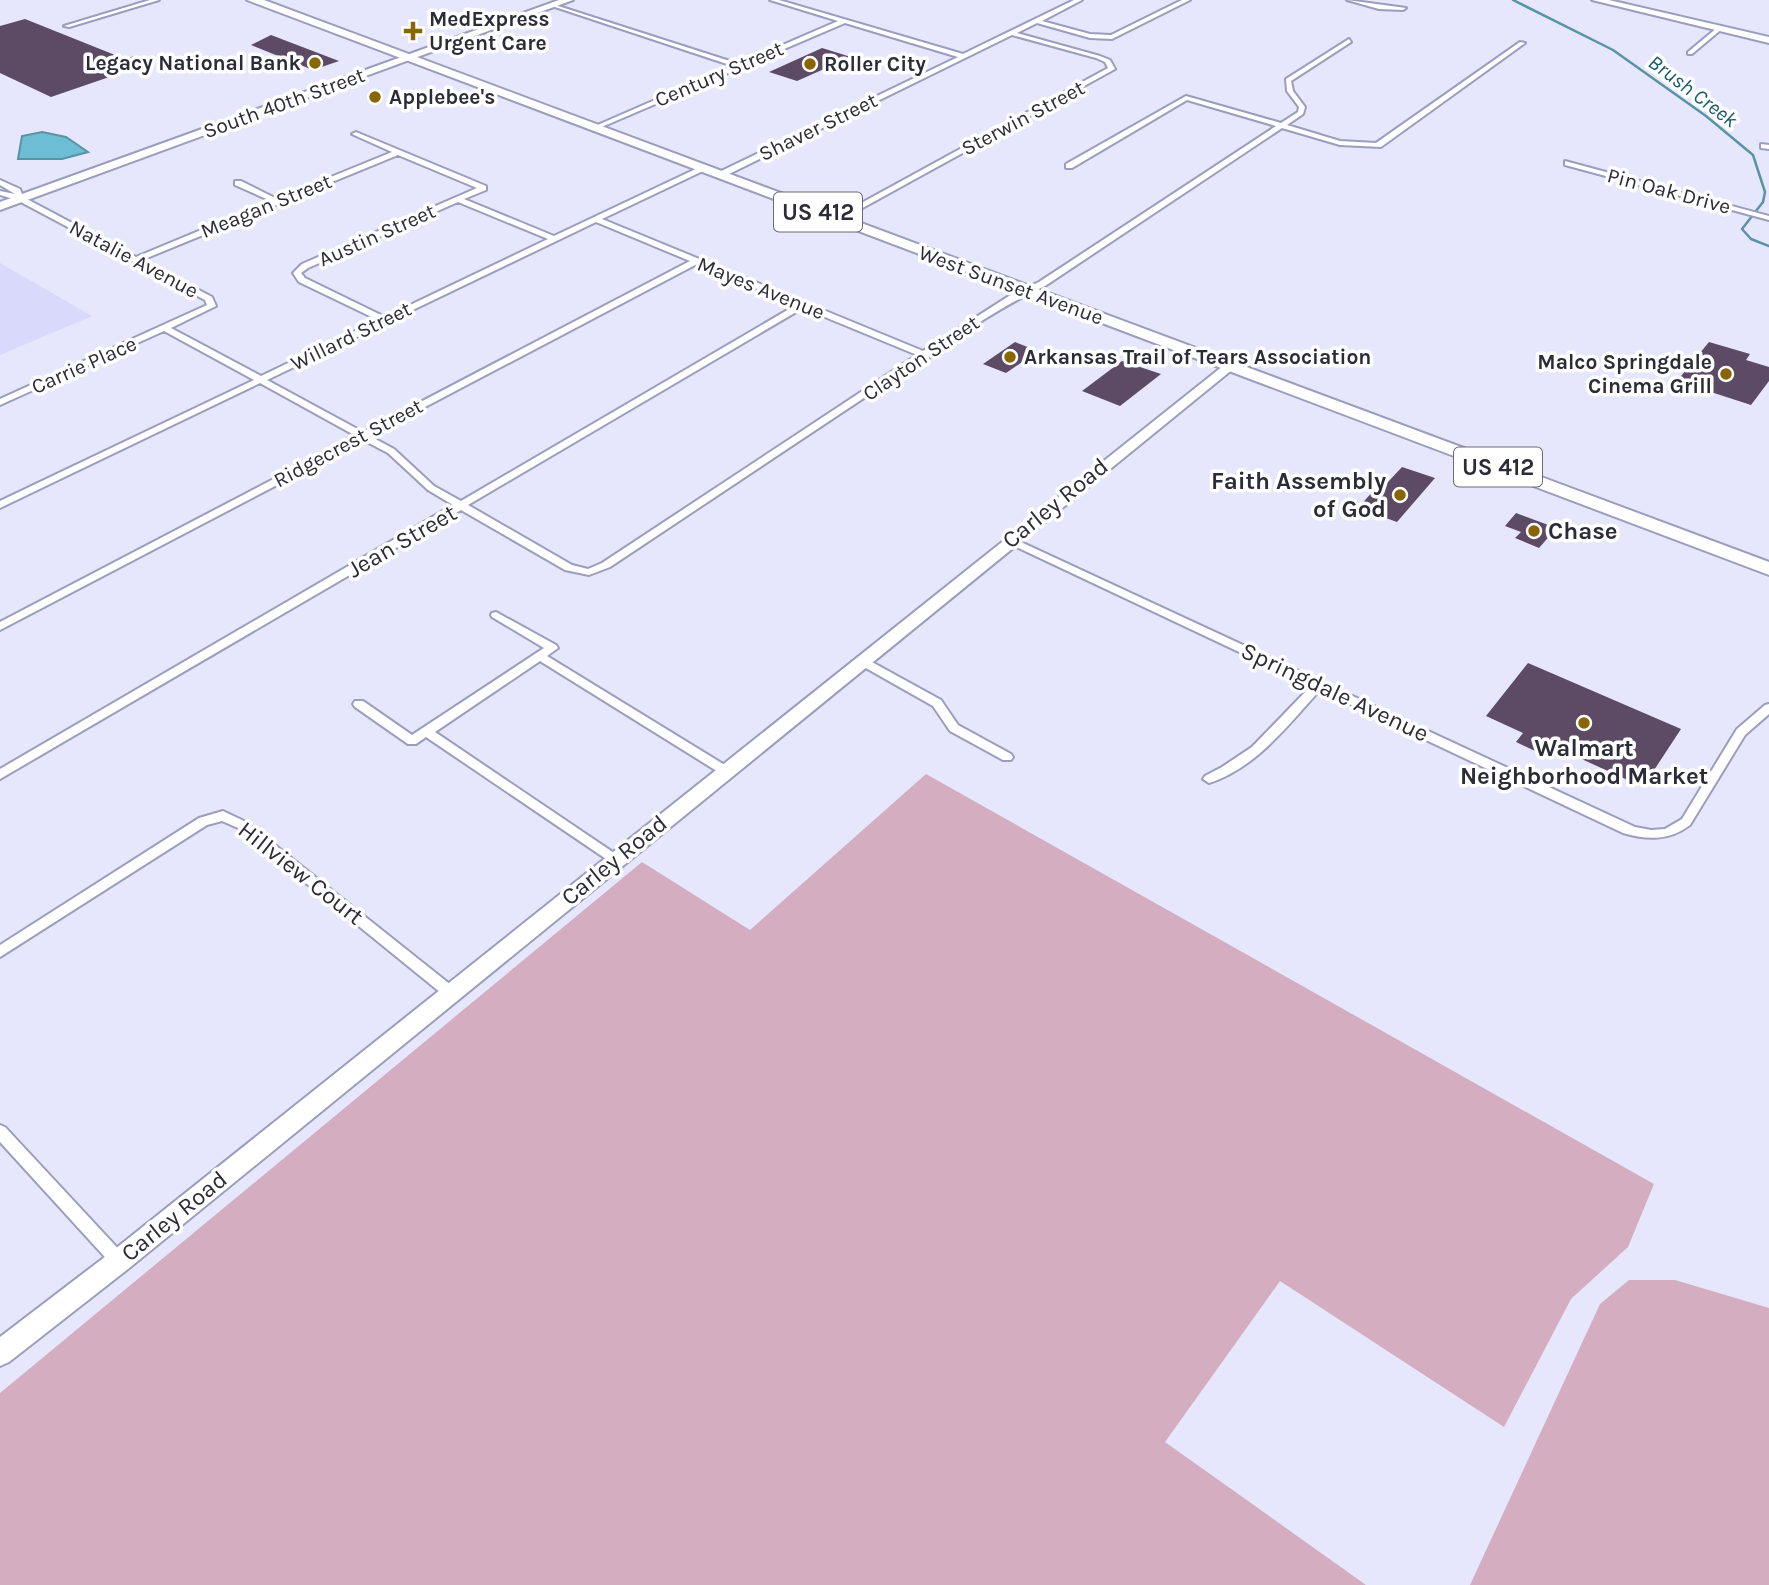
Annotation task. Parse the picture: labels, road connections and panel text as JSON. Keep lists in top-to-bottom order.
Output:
{
  "streets": {
    "highway": ["US 412", "West Sunset Avenue"],
    "street": [
      "Century Street",
      "South 40th Street",
      "Sterwin Street",
      "Shaver Street",
      "Pin Oak Drive",
      "Meagan Street",
      "Austin Street",
      "Natalie Avenue",
      "Mayes Avenue",
      "Willard Street",
      "Clayton Street",
      "Carrie Place",
      "Ridgecrest Street",
      "Carley Road",
      "Jean Street",
      "Springdale Avenue",
      "Hillview Court"
    ]
  },
  "crossings": [
    ["Century Street", "West Sunset Avenue"],
    ["South 40th Street", "Natalie Avenue"],
    ["South 40th Street", "West Sunset Avenue"],
    ["Sterwin Street", "Shaver Street"],
    ["Sterwin Street", "West Sunset Avenue"],
    ["Shaver Street", "West Sunset Avenue"],
    ["Meagan Street", "Natalie Avenue"],
    ["Austin Street", "Willard Street"],
    ["Natalie Avenue", "Willard Street"],
    ["Natalie Avenue", "Clayton Street"],
    ["Natalie Avenue", "Carrie Place"],
    ["Natalie Avenue", "Ridgecrest Street"],
    ["Natalie Avenue", "Jean Street"],
    ["West Sunset Avenue", "Willard Street"],
    ["West Sunset Avenue", "Clayton Street"],
    ["West Sunset Avenue", "Carley Road"],
    ["Mayes Avenue", "Willard Street"],
    ["Mayes Avenue", "Clayton Street"],
    ["Mayes Avenue", "Ridgecrest Street"],
    ["Mayes Avenue", "Jean Street"],
    ["Carley Road", "Springdale Avenue"],
    ["Carley Road", "Hillview Court"]
  ],
  "water": ["Brush Creek"],
  "places": {
    "health": ["MedExpress Urgent Care"],
    "other": [
      "Legacy National Bank",
      "Roller City",
      "Applebee's",
      "Arkansas Trail of Tears Association",
      "Malco Springdale Cinema Grill",
      "Faith Assembly of God",
      "Chase",
      "Walmart Neighborhood Market"
    ]
  }
}
